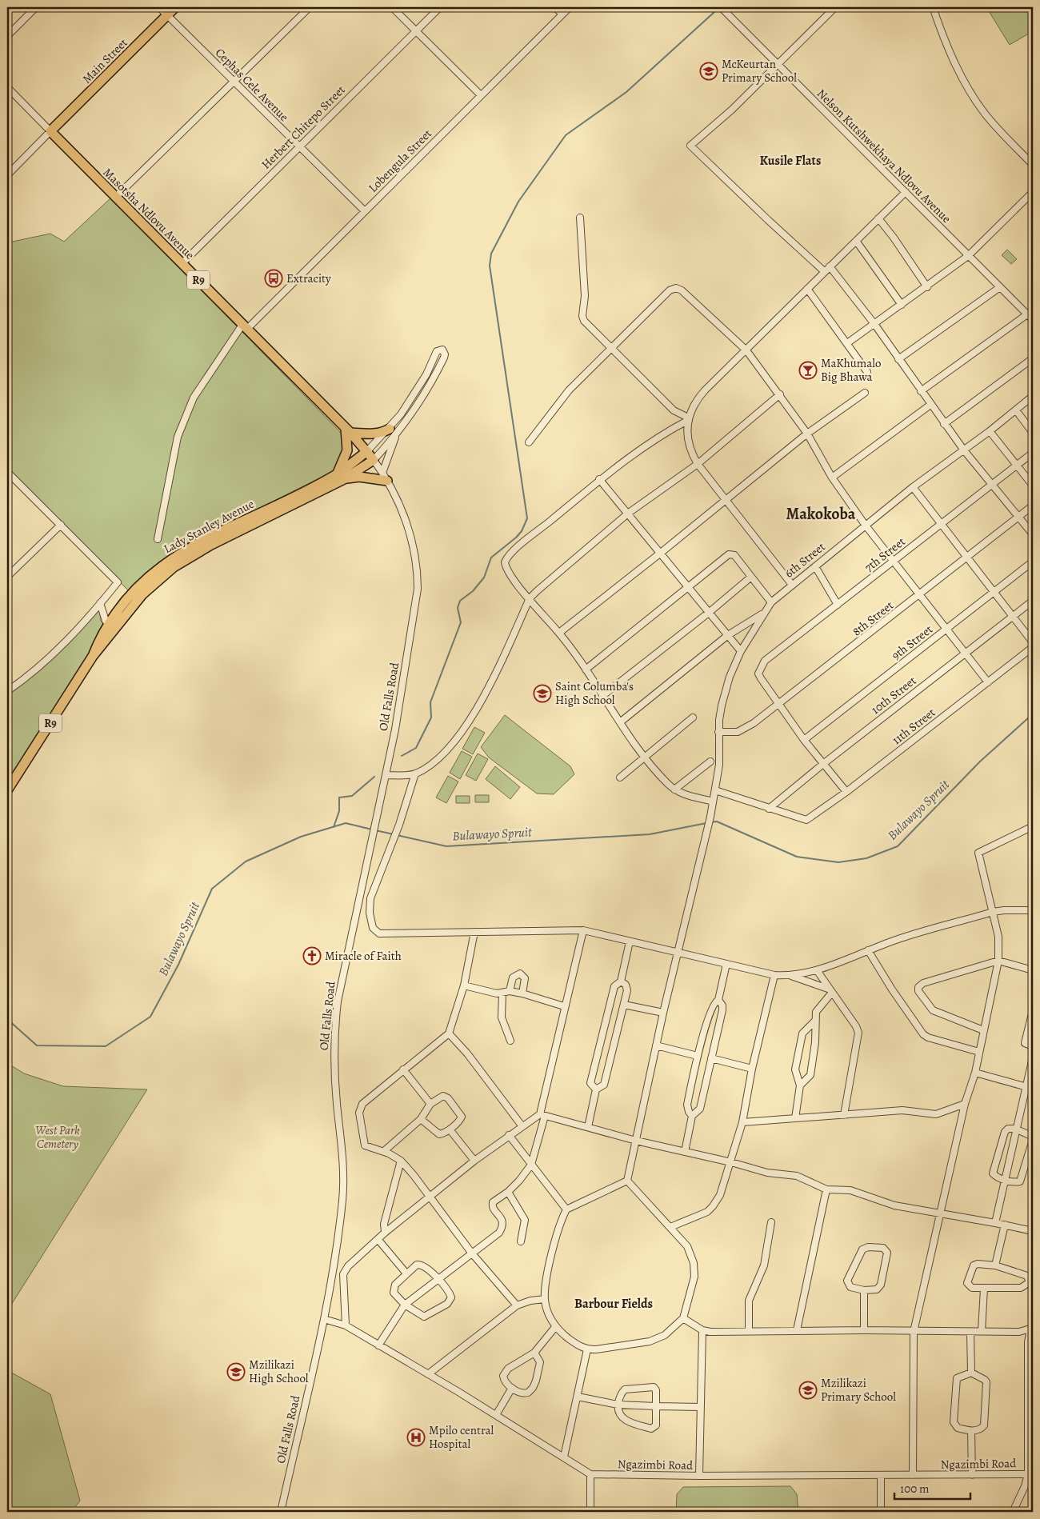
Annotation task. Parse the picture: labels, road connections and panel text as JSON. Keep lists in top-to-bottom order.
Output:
{
  "streets": {
    "highway": [
      "Main Street",
      "Masotsha Ndlovu Avenue",
      "R9",
      "Lady Stanley Avenue"
    ],
    "street": [
      "Cephas Cele Avenue",
      "Herbert Chitepo Street",
      "Nelson Kutshwekhaya Ndlovu Avenue",
      "Lobengula Street",
      "7th Street",
      "6th Street",
      "8th Street",
      "9th Street",
      "10th Street",
      "Old Falls Road",
      "11th Street",
      "Ngazimbi Road"
    ]
  },
  "crossings": [
    ["Main Street", "Cephas Cele Avenue"],
    ["Main Street", "Masotsha Ndlovu Avenue"],
    ["Cephas Cele Avenue", "Herbert Chitepo Street"],
    ["Cephas Cele Avenue", "Lobengula Street"],
    ["Herbert Chitepo Street", "Masotsha Ndlovu Avenue"],
    ["Lobengula Street", "Masotsha Ndlovu Avenue"],
    ["Masotsha Ndlovu Avenue", "Lady Stanley Avenue"],
    ["Masotsha Ndlovu Avenue", "Old Falls Road"],
    ["Lady Stanley Avenue", "Old Falls Road"],
    ["7th Street", "8th Street"],
    ["6th Street", "8th Street"],
    ["10th Street", "11th Street"]
  ],
  "districts": ["Kusile Flats", "Makokoba", "Barbour Fields"],
  "water": ["Bulawayo Spruit"],
  "parks": ["West Park Cemetery"],
  "places": {
    "school or university": [
      "McKeurtan Primary School",
      "Saint Columba's High School",
      "Mzilikazi High School",
      "Mzilikazi Primary School"
    ],
    "bus stop": ["Extracity"],
    "bar": ["MaKhumalo Big Bhawa"],
    "church": ["Miracle of Faith"],
    "hospital": ["Mpilo central Hospital"]
  },
  "scale_bar": "100 m"
}
